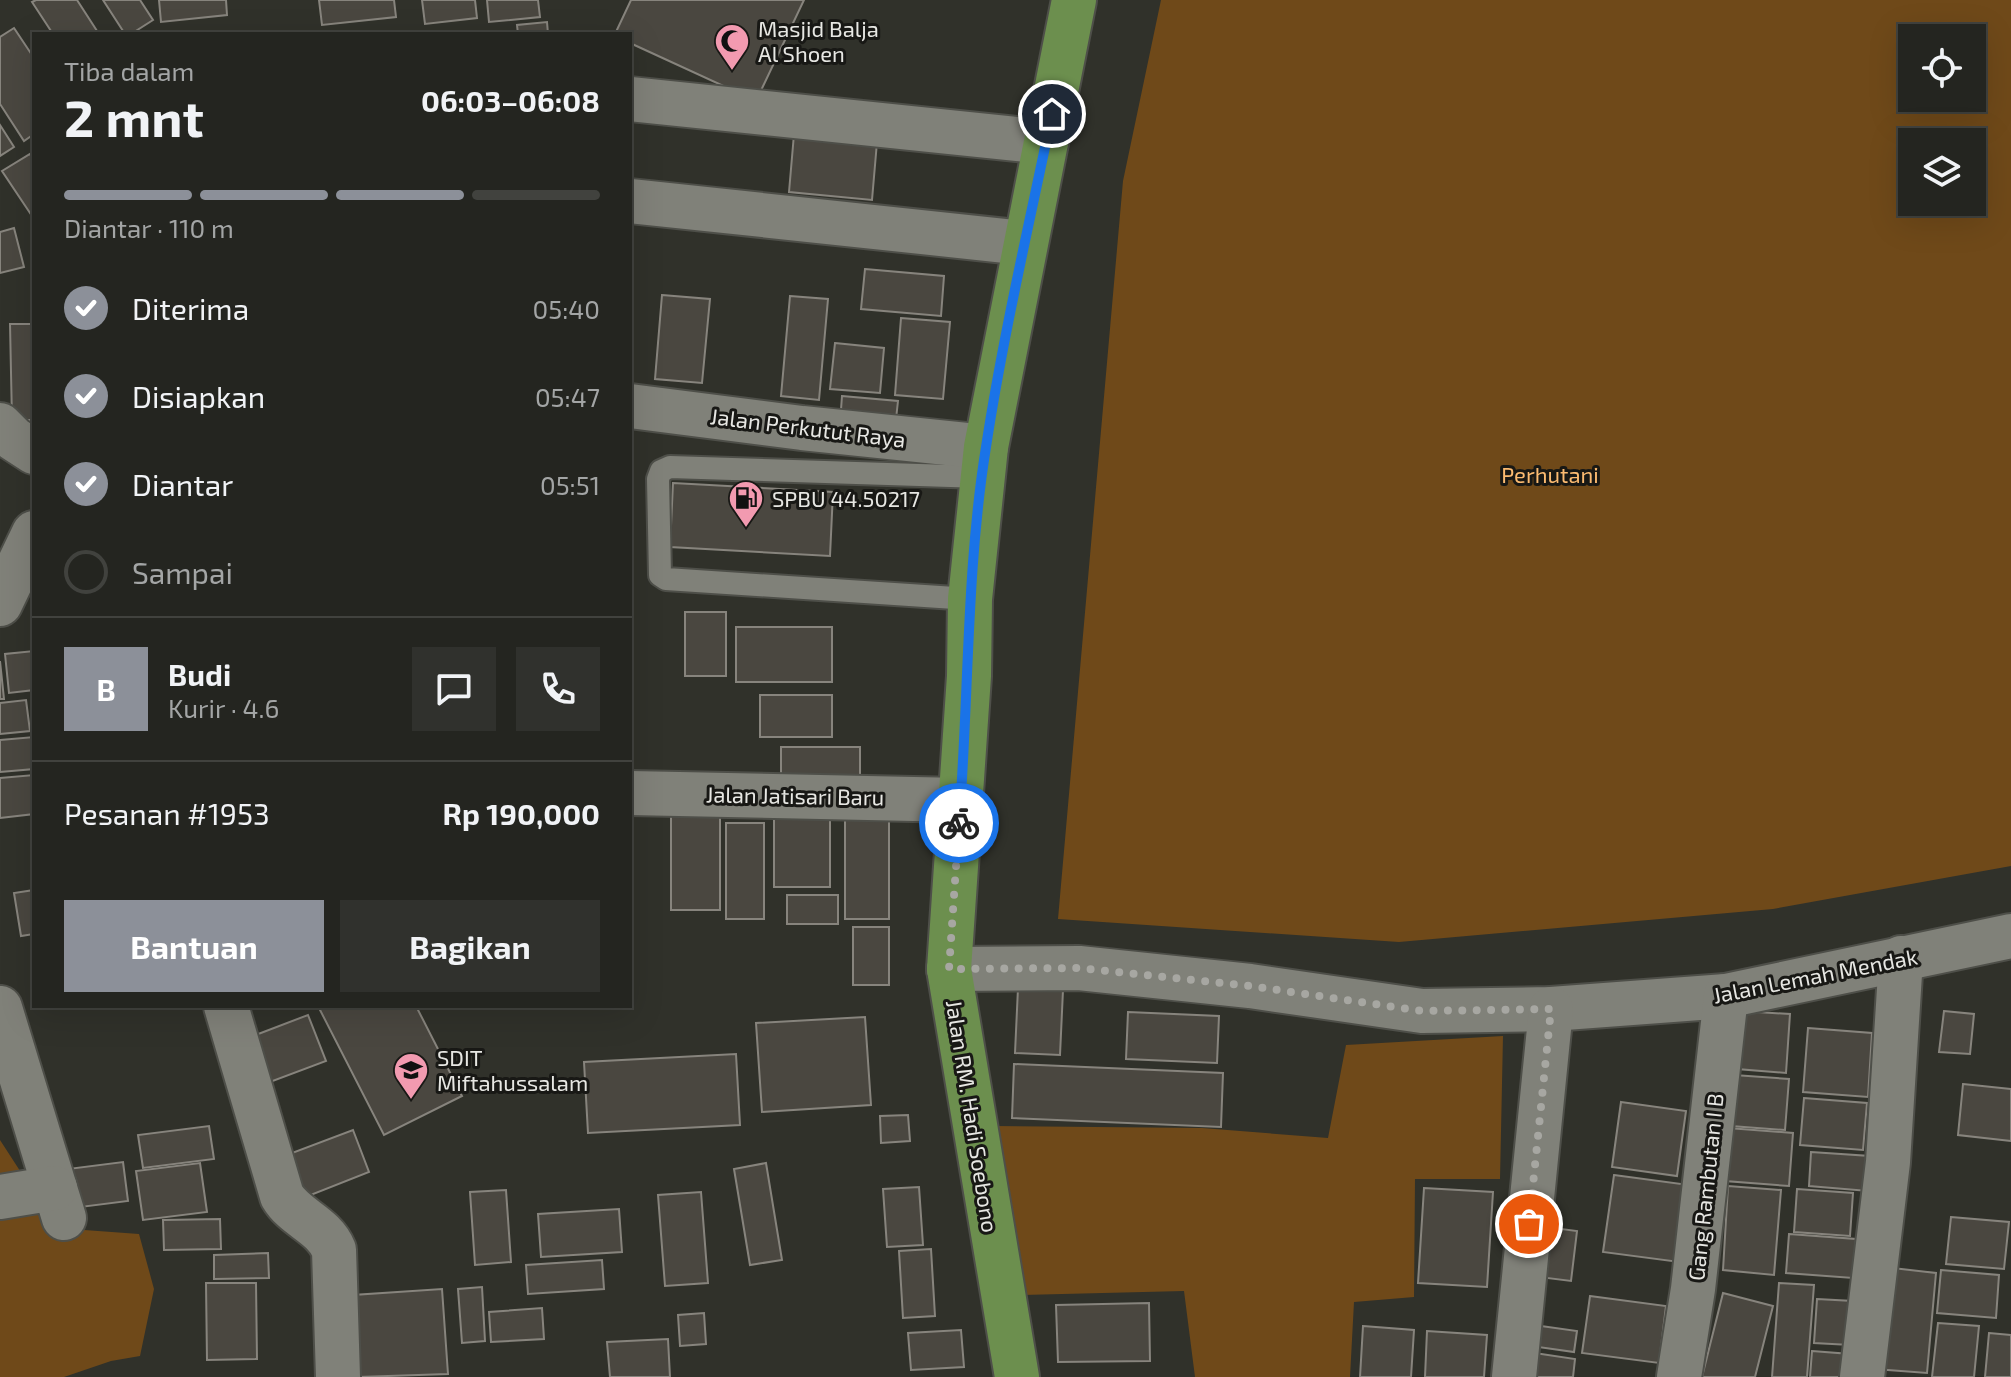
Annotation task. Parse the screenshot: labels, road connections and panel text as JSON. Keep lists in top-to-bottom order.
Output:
{
  "streets": {
    "main road": ["Jalan RM. Hadi Soebono"],
    "street": [
      "Jalan Perkutut Raya",
      "Jalan Jatisari Baru",
      "Jalan Lemah Mendak",
      "Gang Rambutan I B"
    ]
  },
  "crossings": [
    ["Jalan Perkutut Raya", "Jalan RM. Hadi Soebono"],
    ["Jalan Jatisari Baru", "Jalan RM. Hadi Soebono"],
    ["Jalan Lemah Mendak", "Jalan RM. Hadi Soebono"],
    ["Jalan Lemah Mendak", "Gang Rambutan I B"]
  ],
  "parks": ["Perhutani"],
  "places": {
    "mosque": ["Masjid Balja Al Shoen"],
    "fuel station": ["SPBU 44.50217"],
    "school or university": ["SDIT Miftahussalam"]
  },
  "page": {
    "heading": ["2 mnt", "Tiba dalam", "06:03–06:08"],
    "panel": [
      "Budi",
      "Kurir · 4.6",
      "Pesanan #1953",
      "Rp 190,000"
    ],
    "bar": "Diantar · 110 m",
    "list": [
      ["Diterima", "05:40"],
      ["Disiapkan", "05:47"],
      ["Diantar", "05:51"],
      "Sampai"
    ],
    "round": "B",
    "buttons": ["Bantuan", "Bagikan"]
  }
}
